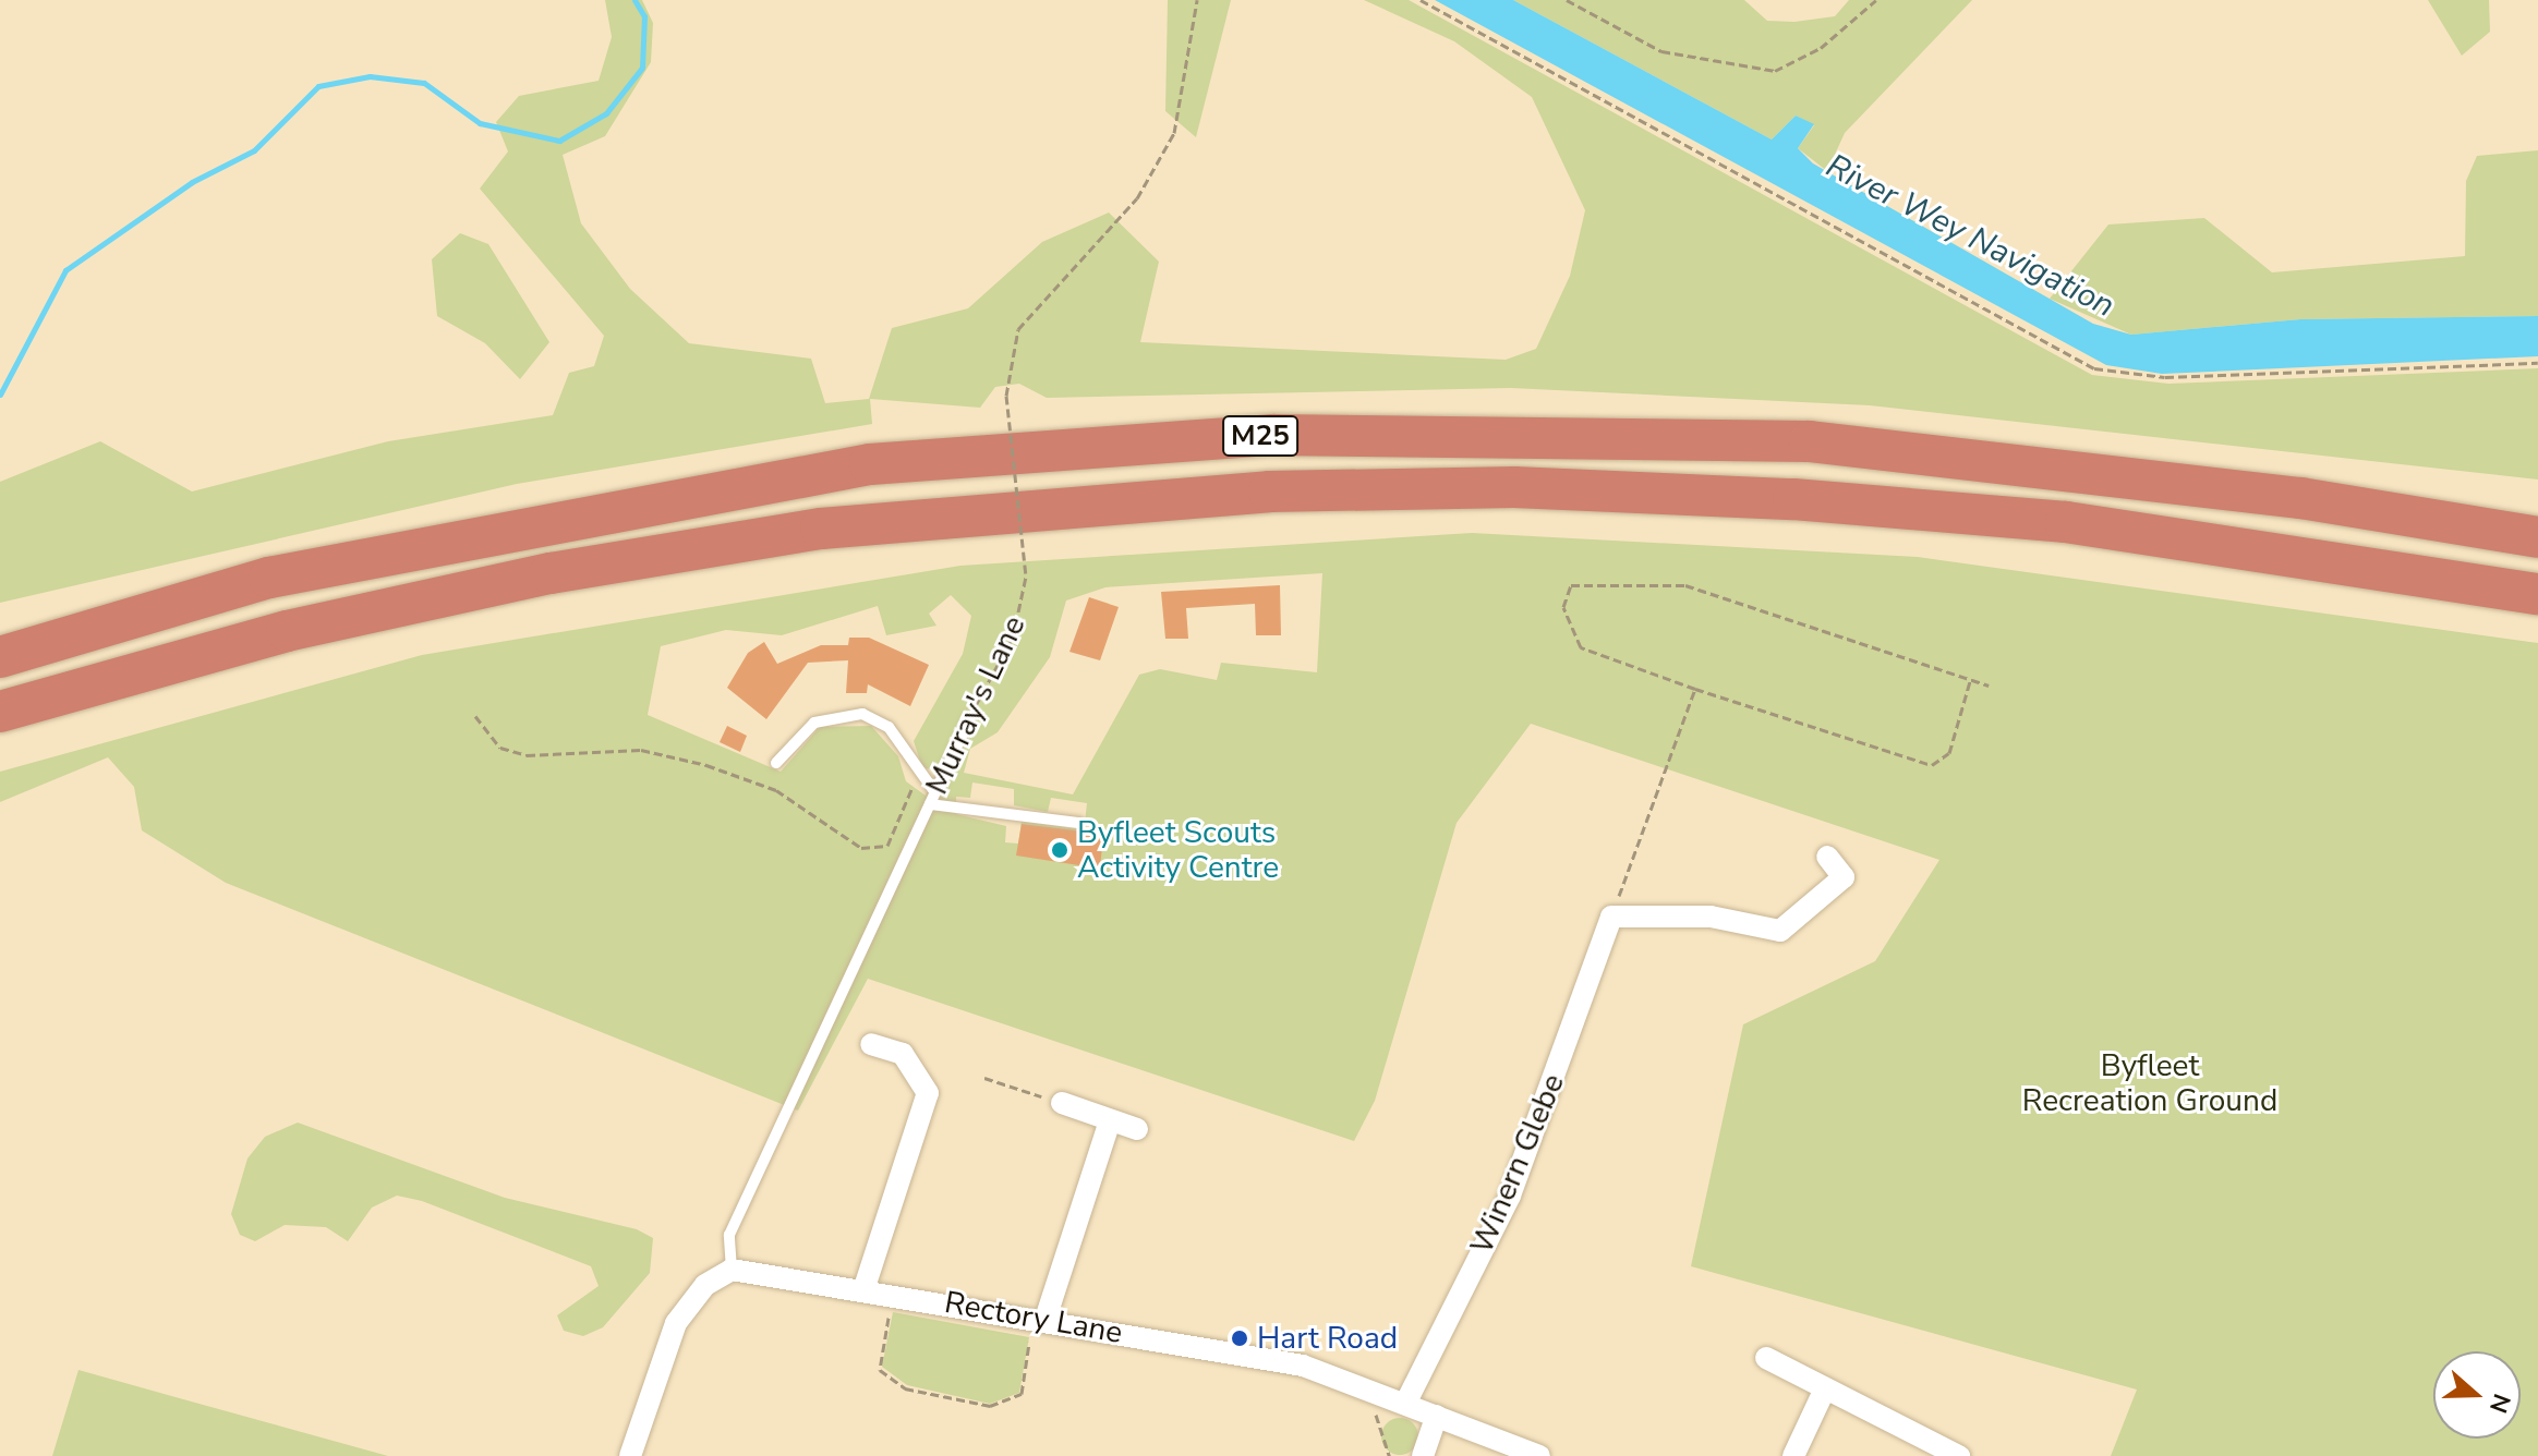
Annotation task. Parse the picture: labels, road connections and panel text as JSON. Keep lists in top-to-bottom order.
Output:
{
  "streets": {
    "highway": ["M25"],
    "street": ["Winern Glebe", "Rectory Lane"],
    "lane": ["Murray's Lane"]
  },
  "crossings": [
    ["Murray's Lane", "Rectory Lane"],
    ["Winern Glebe", "Rectory Lane"]
  ],
  "water": ["River Wey Navigation"],
  "parks": ["Byfleet Recreation Ground"],
  "places": ["Byfleet Scouts Activity Centre", "Hart Road"],
  "north": "right"
}
